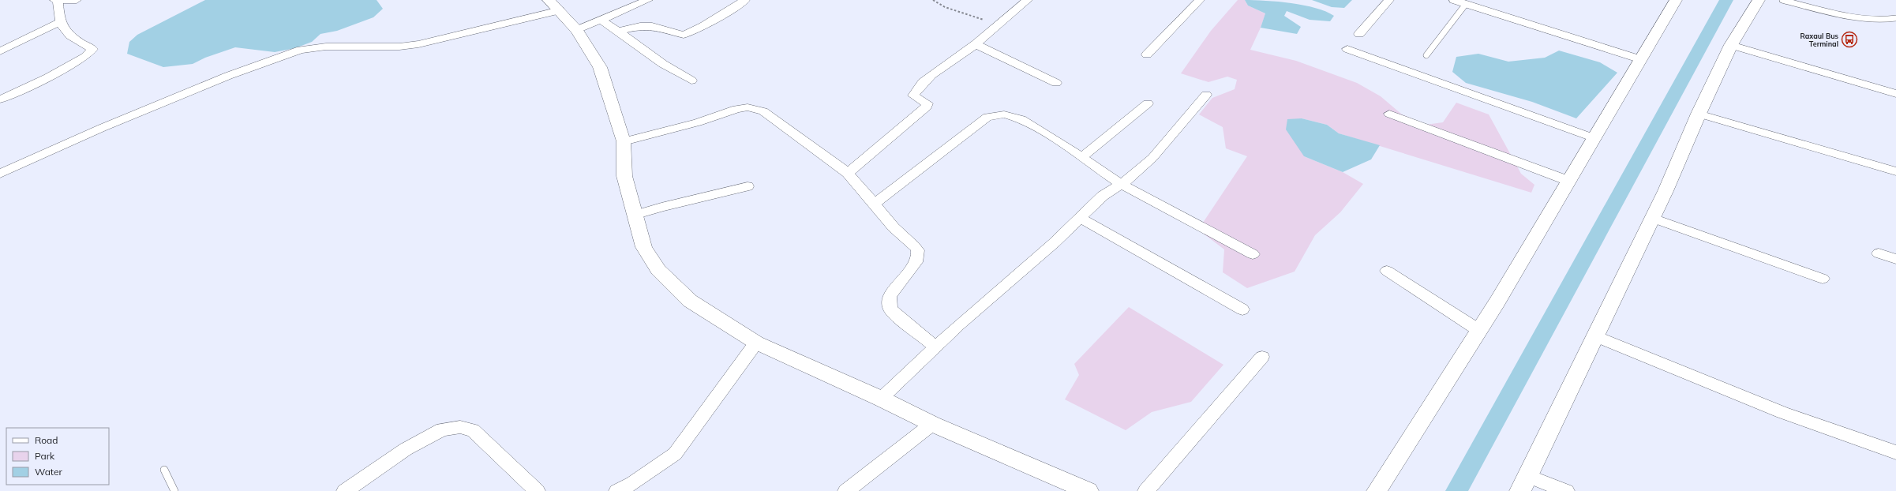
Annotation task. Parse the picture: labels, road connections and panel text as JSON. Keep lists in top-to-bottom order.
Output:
{
  "places": {
    "bus stop": ["Raxaul Bus Terminal"]
  },
  "legend": ["Road", "Park", "Water"]
}
